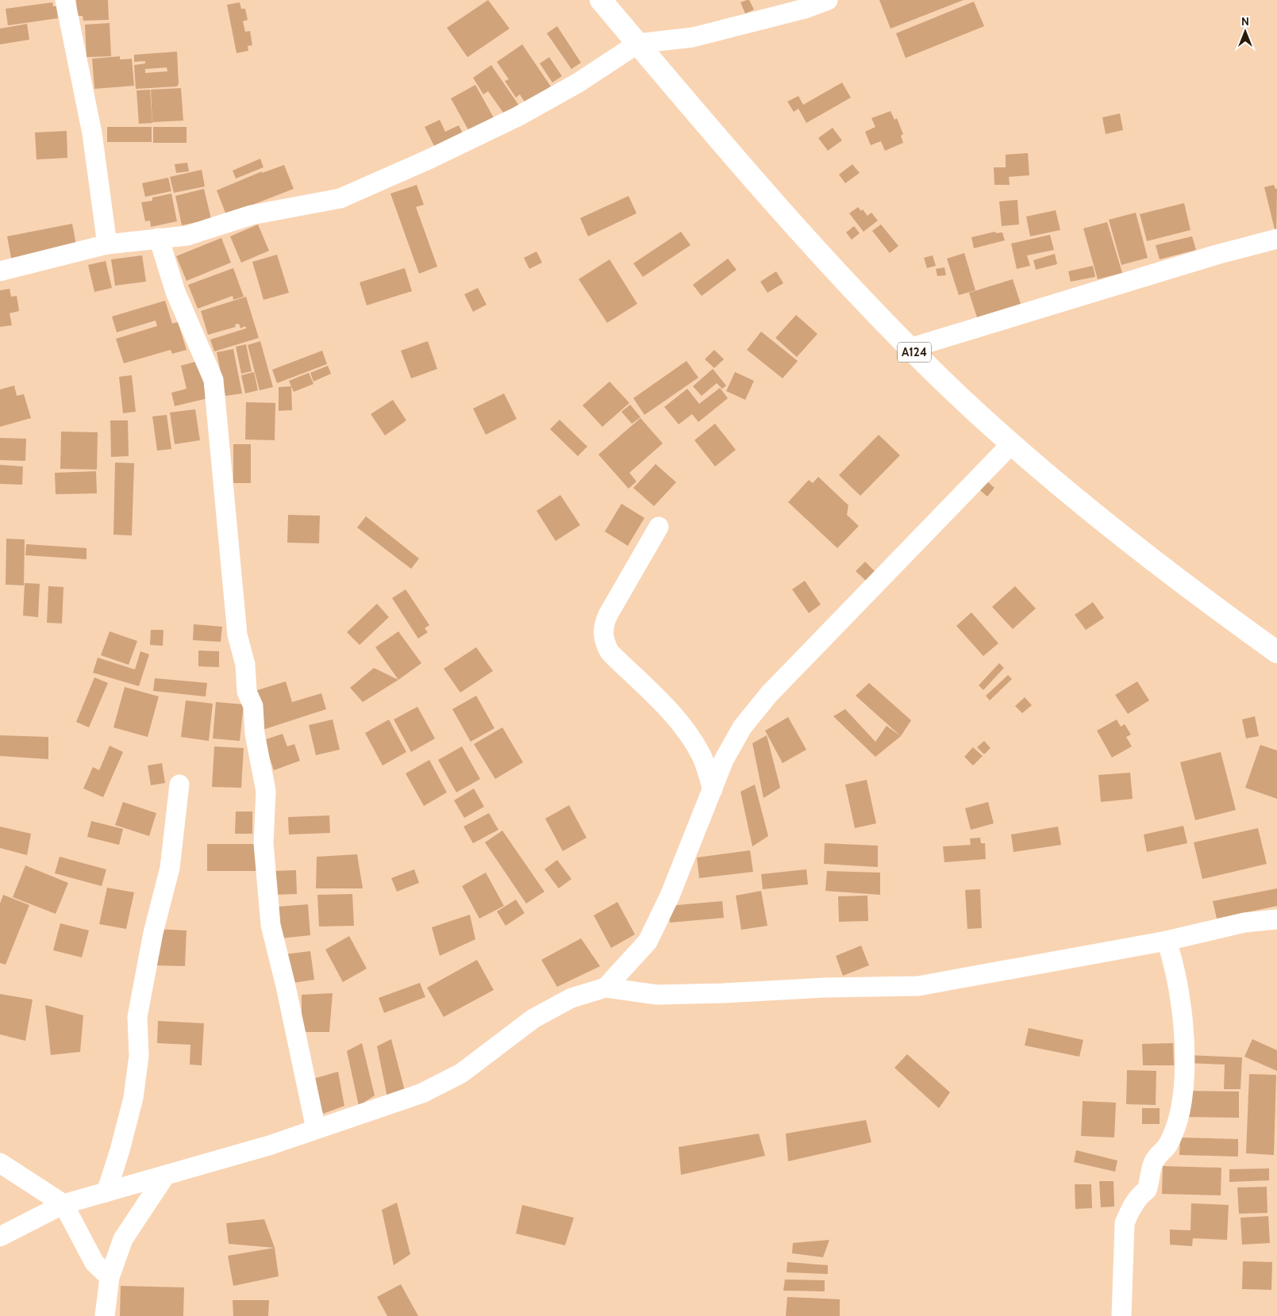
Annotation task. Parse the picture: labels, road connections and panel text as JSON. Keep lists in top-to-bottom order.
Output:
{
  "streets": {
    "highway": ["A124"]
  },
  "north": "top"
}
